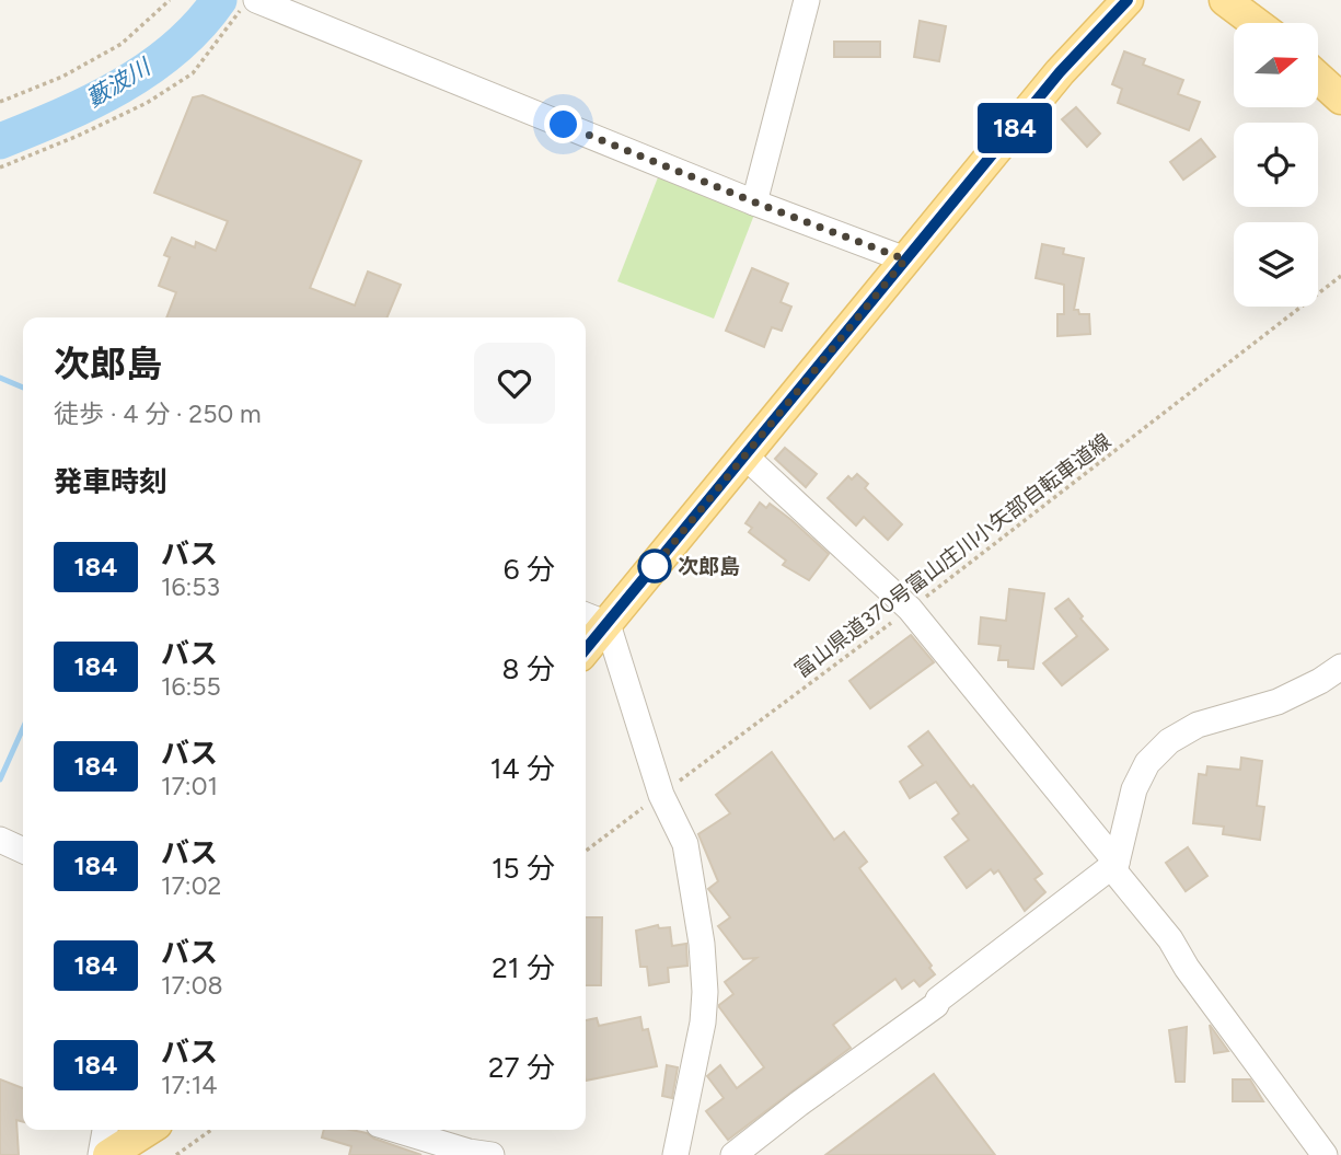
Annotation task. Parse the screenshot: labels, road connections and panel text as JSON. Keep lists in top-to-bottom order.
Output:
{
  "streets": {
    "path": ["富山県道370号富山庄川小矢部自転車道線"]
  },
  "water": ["藪波川"],
  "places": ["次郎島"],
  "lines": ["bus line 184"],
  "north": "right",
  "page": {
    "on_map": "184",
    "heading": [
      ["次郎島", "徒歩 · 4 分 · 250 m"],
      "発車時刻"
    ],
    "list": [
      {
        "mark": "184",
        "name": "バス",
        "note": "16:53",
        "value": "6 分"
      },
      {
        "mark": "184",
        "name": "バス",
        "note": "16:55",
        "value": "8 分"
      },
      {
        "mark": "184",
        "name": "バス",
        "note": "17:01",
        "value": "14 分"
      },
      {
        "mark": "184",
        "name": "バス",
        "note": "17:02",
        "value": "15 分"
      },
      {
        "mark": "184",
        "name": "バス",
        "note": "17:08",
        "value": "21 分"
      },
      {
        "mark": "184",
        "name": "バス",
        "note": "17:14",
        "value": "27 分"
      }
    ]
  }
}
